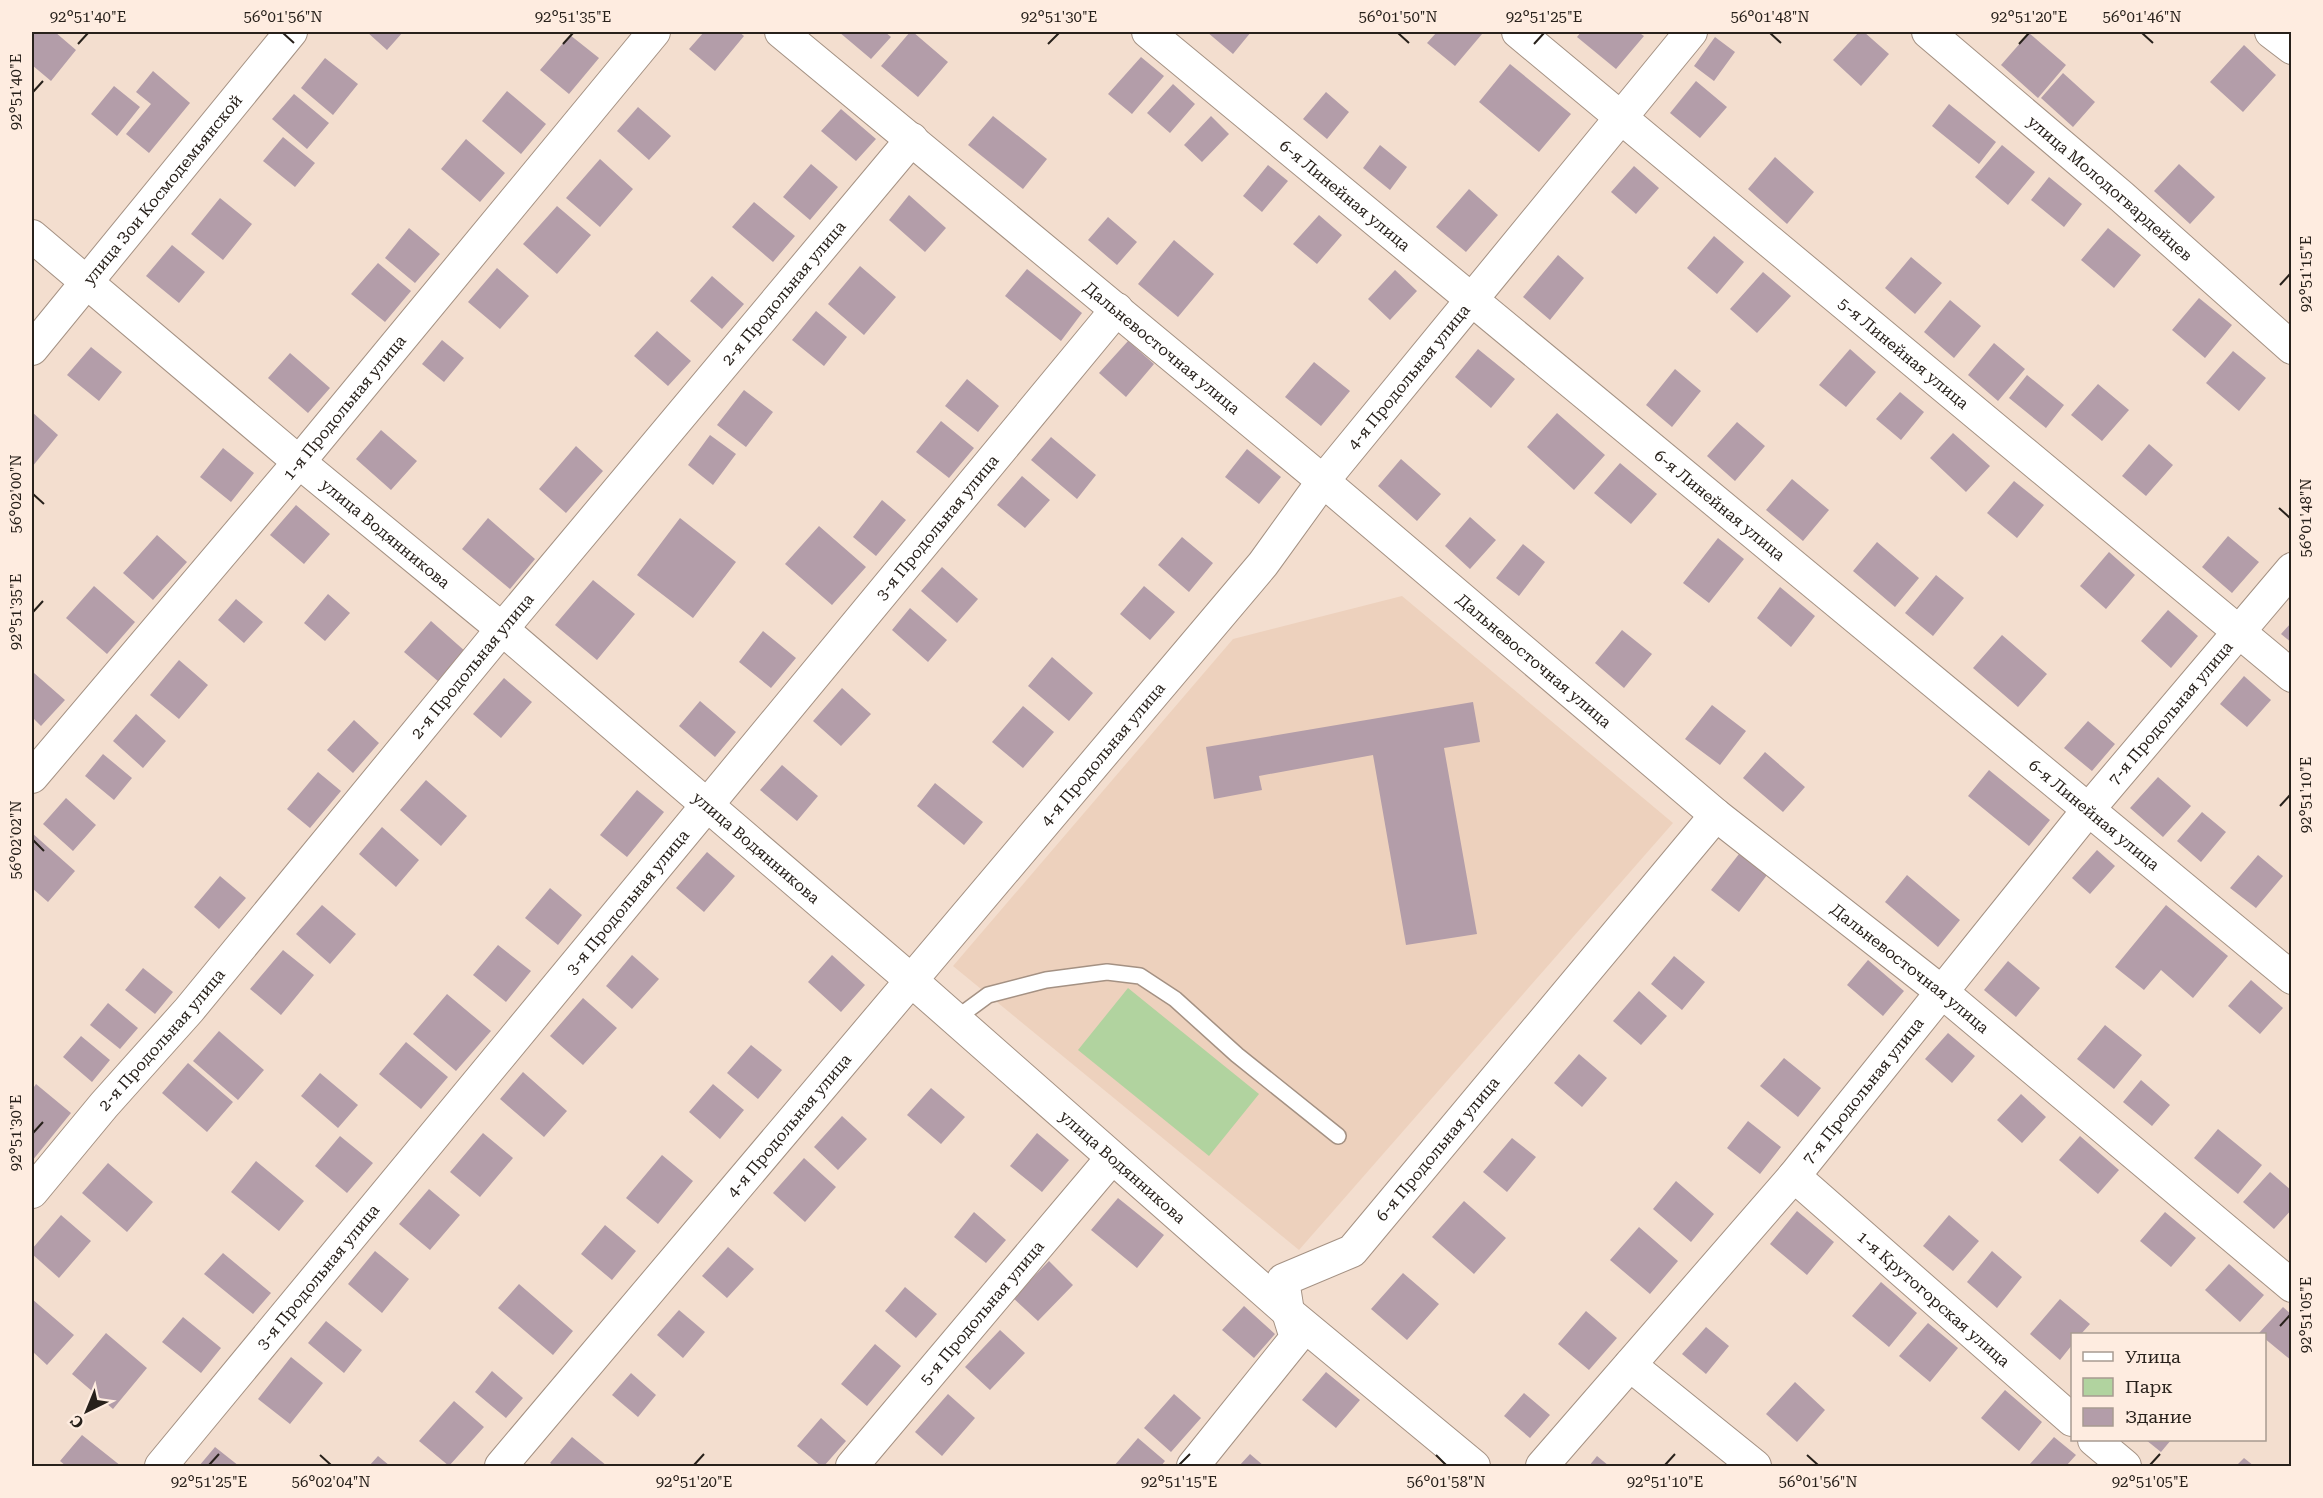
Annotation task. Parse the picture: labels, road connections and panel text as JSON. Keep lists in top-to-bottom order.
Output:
{
  "streets": {
    "street": [
      "улица Молодогвардейцев",
      "улица Зои Космодемьянской",
      "6-я Линейная улица",
      "2-я Продольная улица",
      "Дальневосточная улица",
      "5-я Линейная улица",
      "4-я Продольная улица",
      "1-я Продольная улица",
      "3-я Продольная улица",
      "улица Водянникова",
      "7-я Продольная улица",
      "6-я Продольная улица",
      "1-я Крутогорская улица",
      "5-я Продольная улица"
    ]
  },
  "crossings": [
    ["улица Зои Космодемьянской", "улица Водянникова"],
    ["6-я Линейная улица", "4-я Продольная улица"],
    ["6-я Линейная улица", "7-я Продольная улица"],
    ["2-я Продольная улица", "Дальневосточная улица"],
    ["2-я Продольная улица", "улица Водянникова"],
    ["Дальневосточная улица", "4-я Продольная улица"],
    ["Дальневосточная улица", "3-я Продольная улица"],
    ["Дальневосточная улица", "7-я Продольная улица"],
    ["Дальневосточная улица", "6-я Продольная улица"],
    ["5-я Линейная улица", "4-я Продольная улица"],
    ["5-я Линейная улица", "7-я Продольная улица"],
    ["4-я Продольная улица", "улица Водянникова"],
    ["1-я Продольная улица", "улица Водянникова"],
    ["3-я Продольная улица", "улица Водянникова"],
    ["улица Водянникова", "6-я Продольная улица"],
    ["улица Водянникова", "5-я Продольная улица"],
    ["7-я Продольная улица", "1-я Крутогорская улица"]
  ],
  "legend": ["Улица", "Парк", "Здание"],
  "north": "bottom left",
  "coordinates": [
    "92°51'40\"E",
    "56°01'56\"N",
    "92°51'35\"E",
    "92°51'30\"E",
    "56°01'50\"N",
    "92°51'25\"E",
    "56°01'48\"N",
    "92°51'20\"E",
    "56°01'46\"N",
    "92°51'15\"E",
    "56°02'00\"N",
    "92°51'10\"E",
    "56°02'02\"N",
    "92°51'05\"E",
    "56°02'04\"N",
    "56°01'58\"N"
  ]
}
